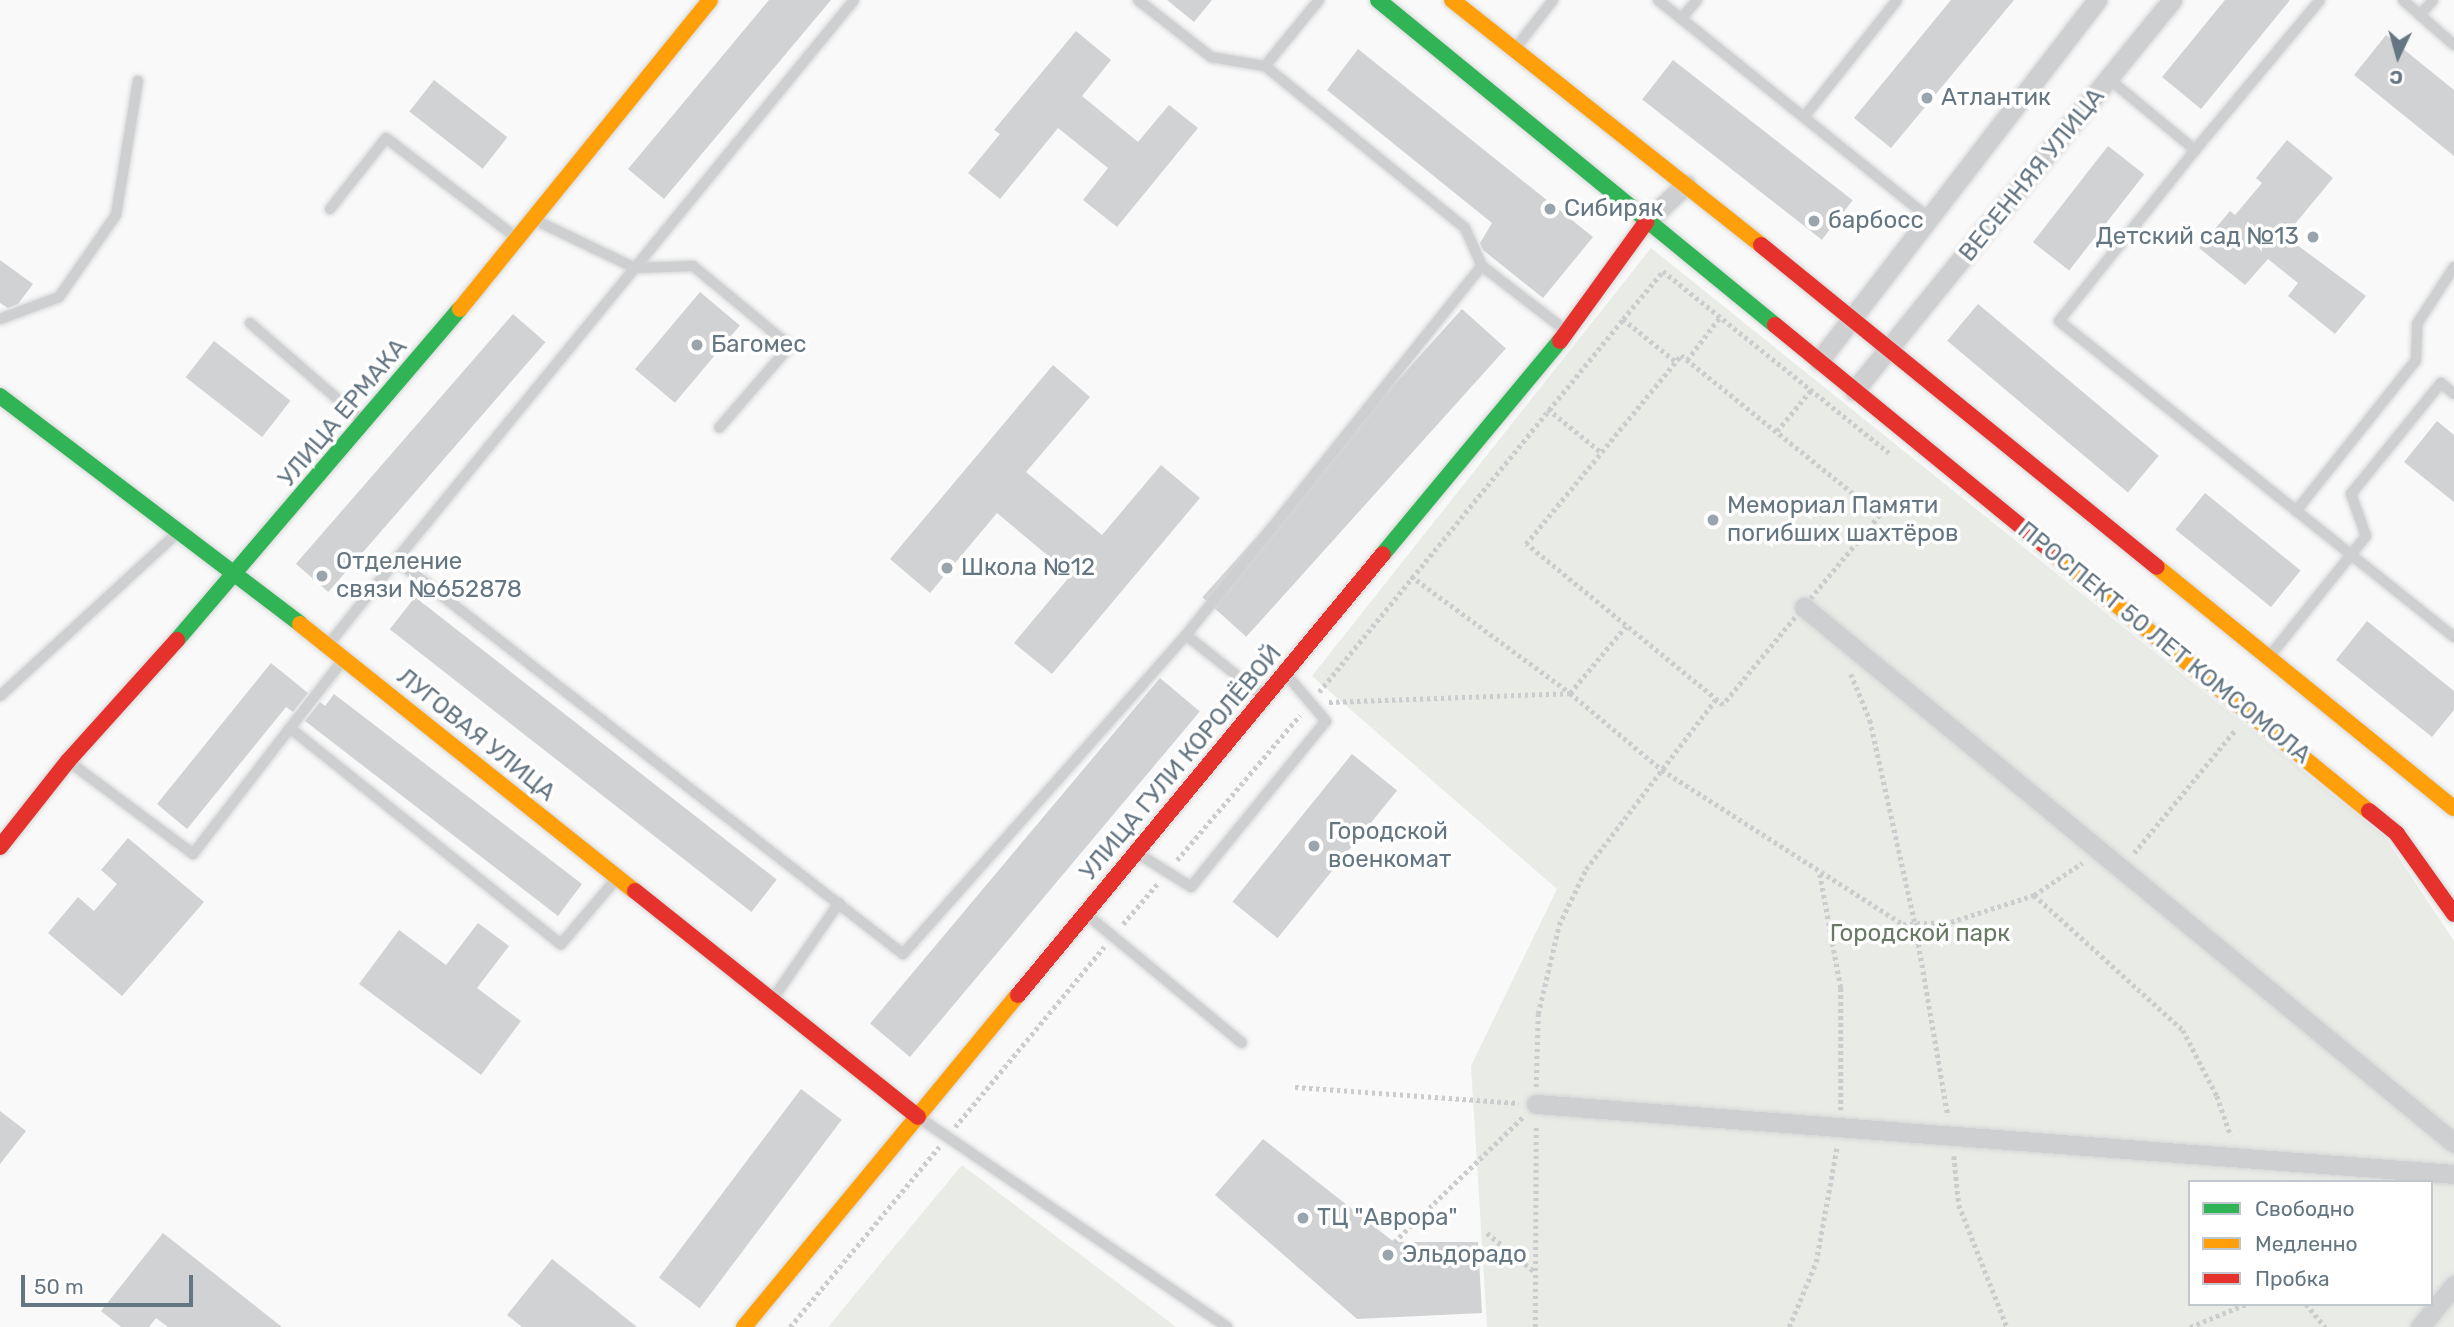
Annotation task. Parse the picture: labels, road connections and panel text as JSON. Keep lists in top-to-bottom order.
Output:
{
  "streets": {
    "street": [
      "ВЕСЕННЯЯ УЛИЦА",
      "УЛИЦА ЕРМАКА",
      "ПРОСПЕКТ 50 ЛЕТ КОМСОМОЛА",
      "ЛУГОВАЯ УЛИЦА",
      "УЛИЦА ГУЛИ КОРОЛЁВОЙ"
    ]
  },
  "crossings": [
    ["УЛИЦА ЕРМАКА", "ЛУГОВАЯ УЛИЦА"],
    ["ПРОСПЕКТ 50 ЛЕТ КОМСОМОЛА", "УЛИЦА ГУЛИ КОРОЛЁВОЙ"],
    ["ЛУГОВАЯ УЛИЦА", "УЛИЦА ГУЛИ КОРОЛЁВОЙ"]
  ],
  "parks": ["Городской парк"],
  "places": [
    "Атлантик",
    "Сибиряк",
    "барбосс",
    "Детский сад №13",
    "Багомес",
    "Мемориал Памяти погибших шахтёров",
    "Школа №12",
    "Отделение связи №652878",
    "Городской военкомат",
    "ТЦ \"Аврора\"",
    "Эльдорадо"
  ],
  "legend": ["Свободно", "Медленно", "Пробка"],
  "scale_bar": "50 m",
  "north": "bottom"
}
